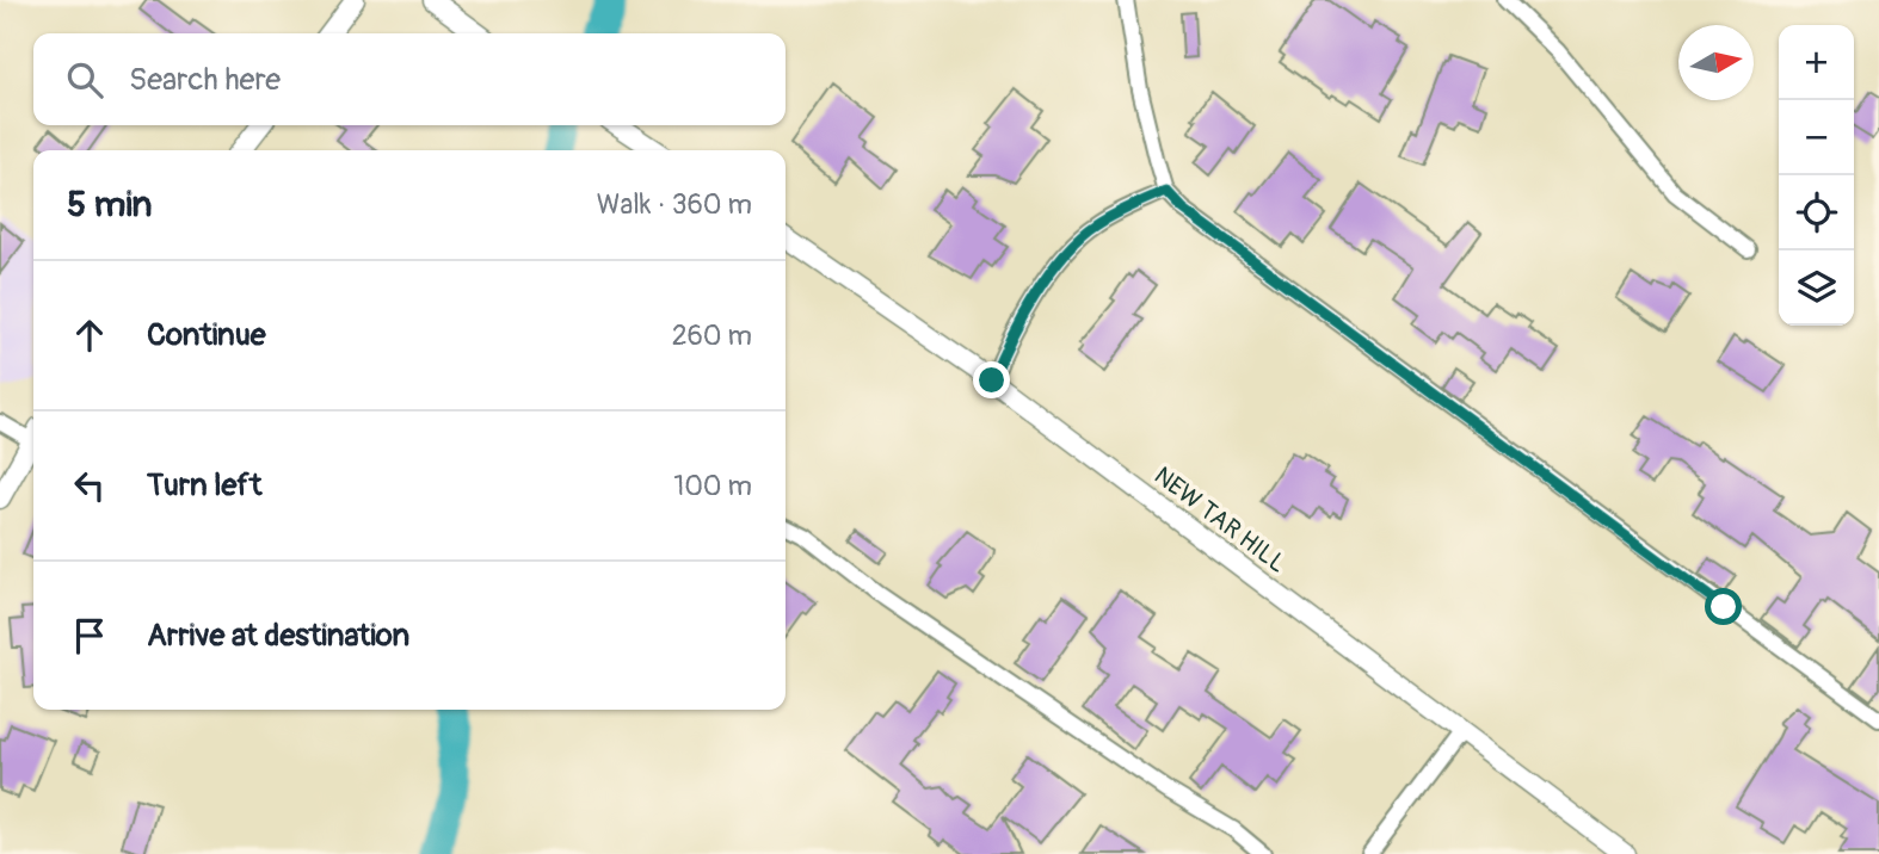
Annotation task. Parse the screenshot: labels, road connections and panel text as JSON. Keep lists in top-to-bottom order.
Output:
{
  "streets": {
    "street": ["NEW TAR HILL"]
  },
  "north": "right",
  "page": {
    "map_buttons": ["+", "−"],
    "search": "Search here",
    "heading": ["5 min", "Walk · 360 m"],
    "list": [
      ["Continue", "260 m"],
      ["Turn left", "100 m"],
      "Arrive at destination"
    ]
  }
}
